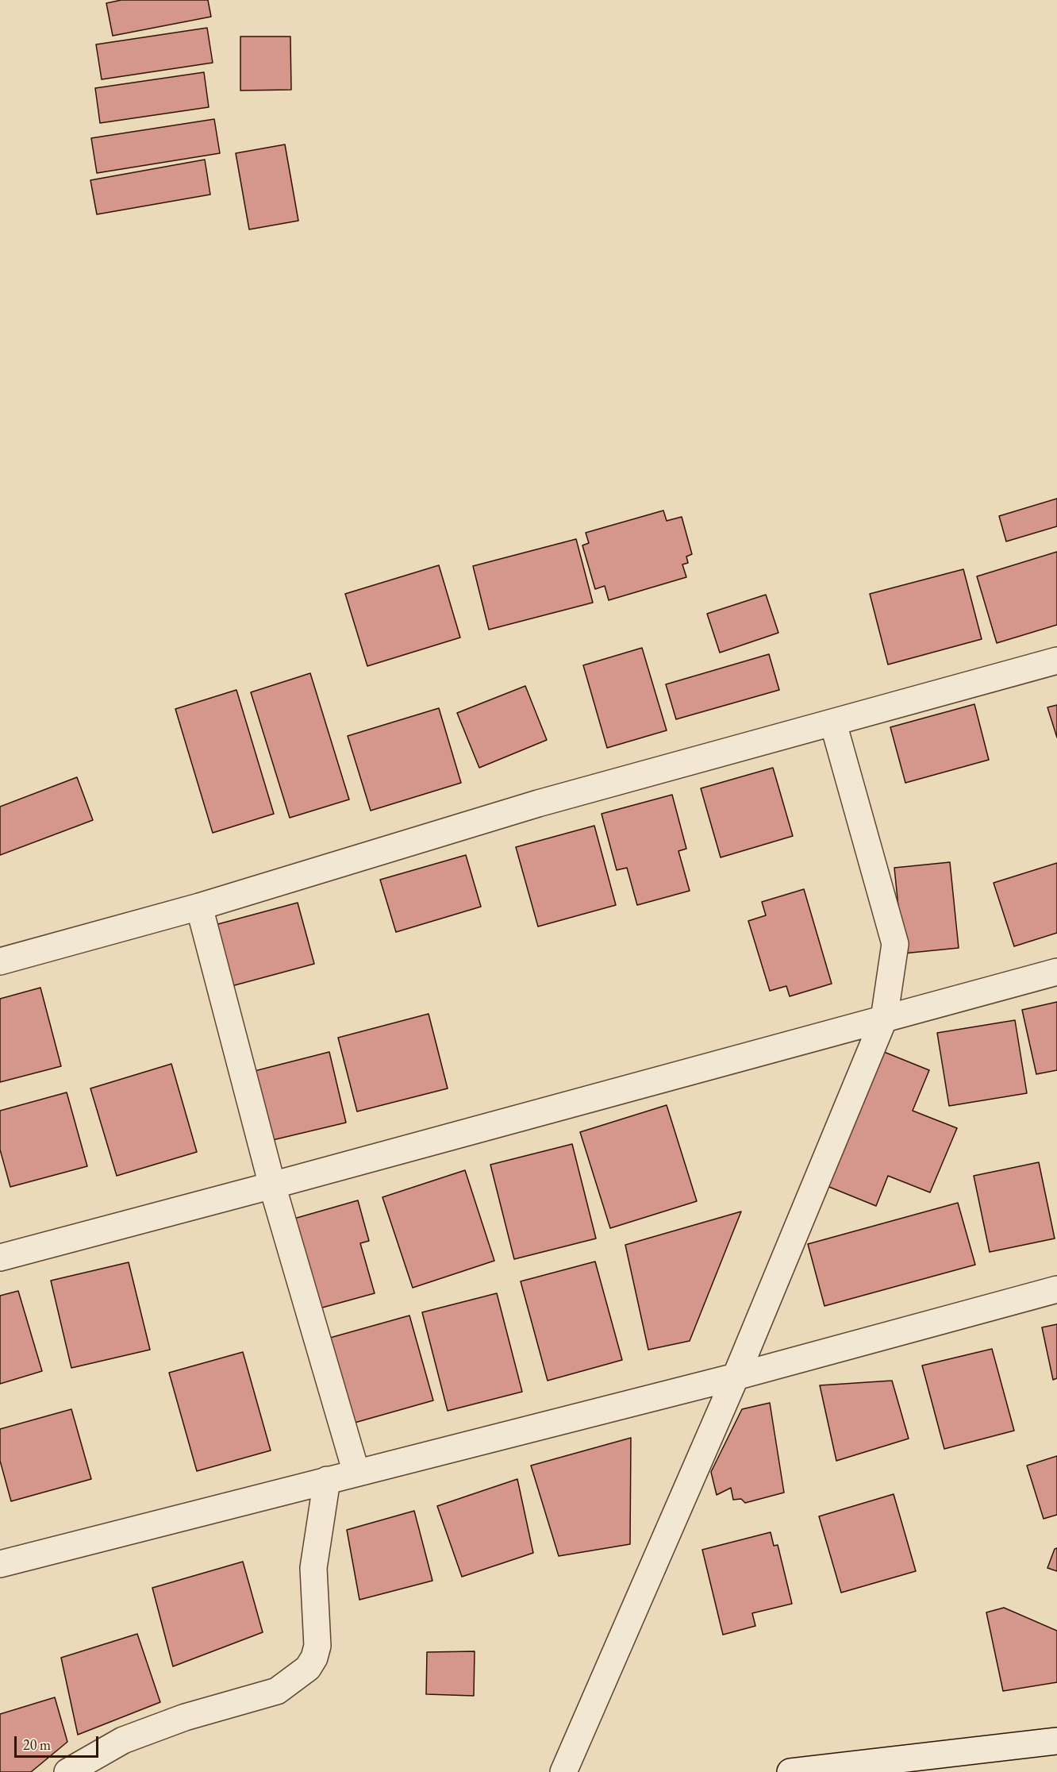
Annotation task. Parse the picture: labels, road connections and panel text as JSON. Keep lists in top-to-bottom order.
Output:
{
  "scale_bar": "20 m"
}
